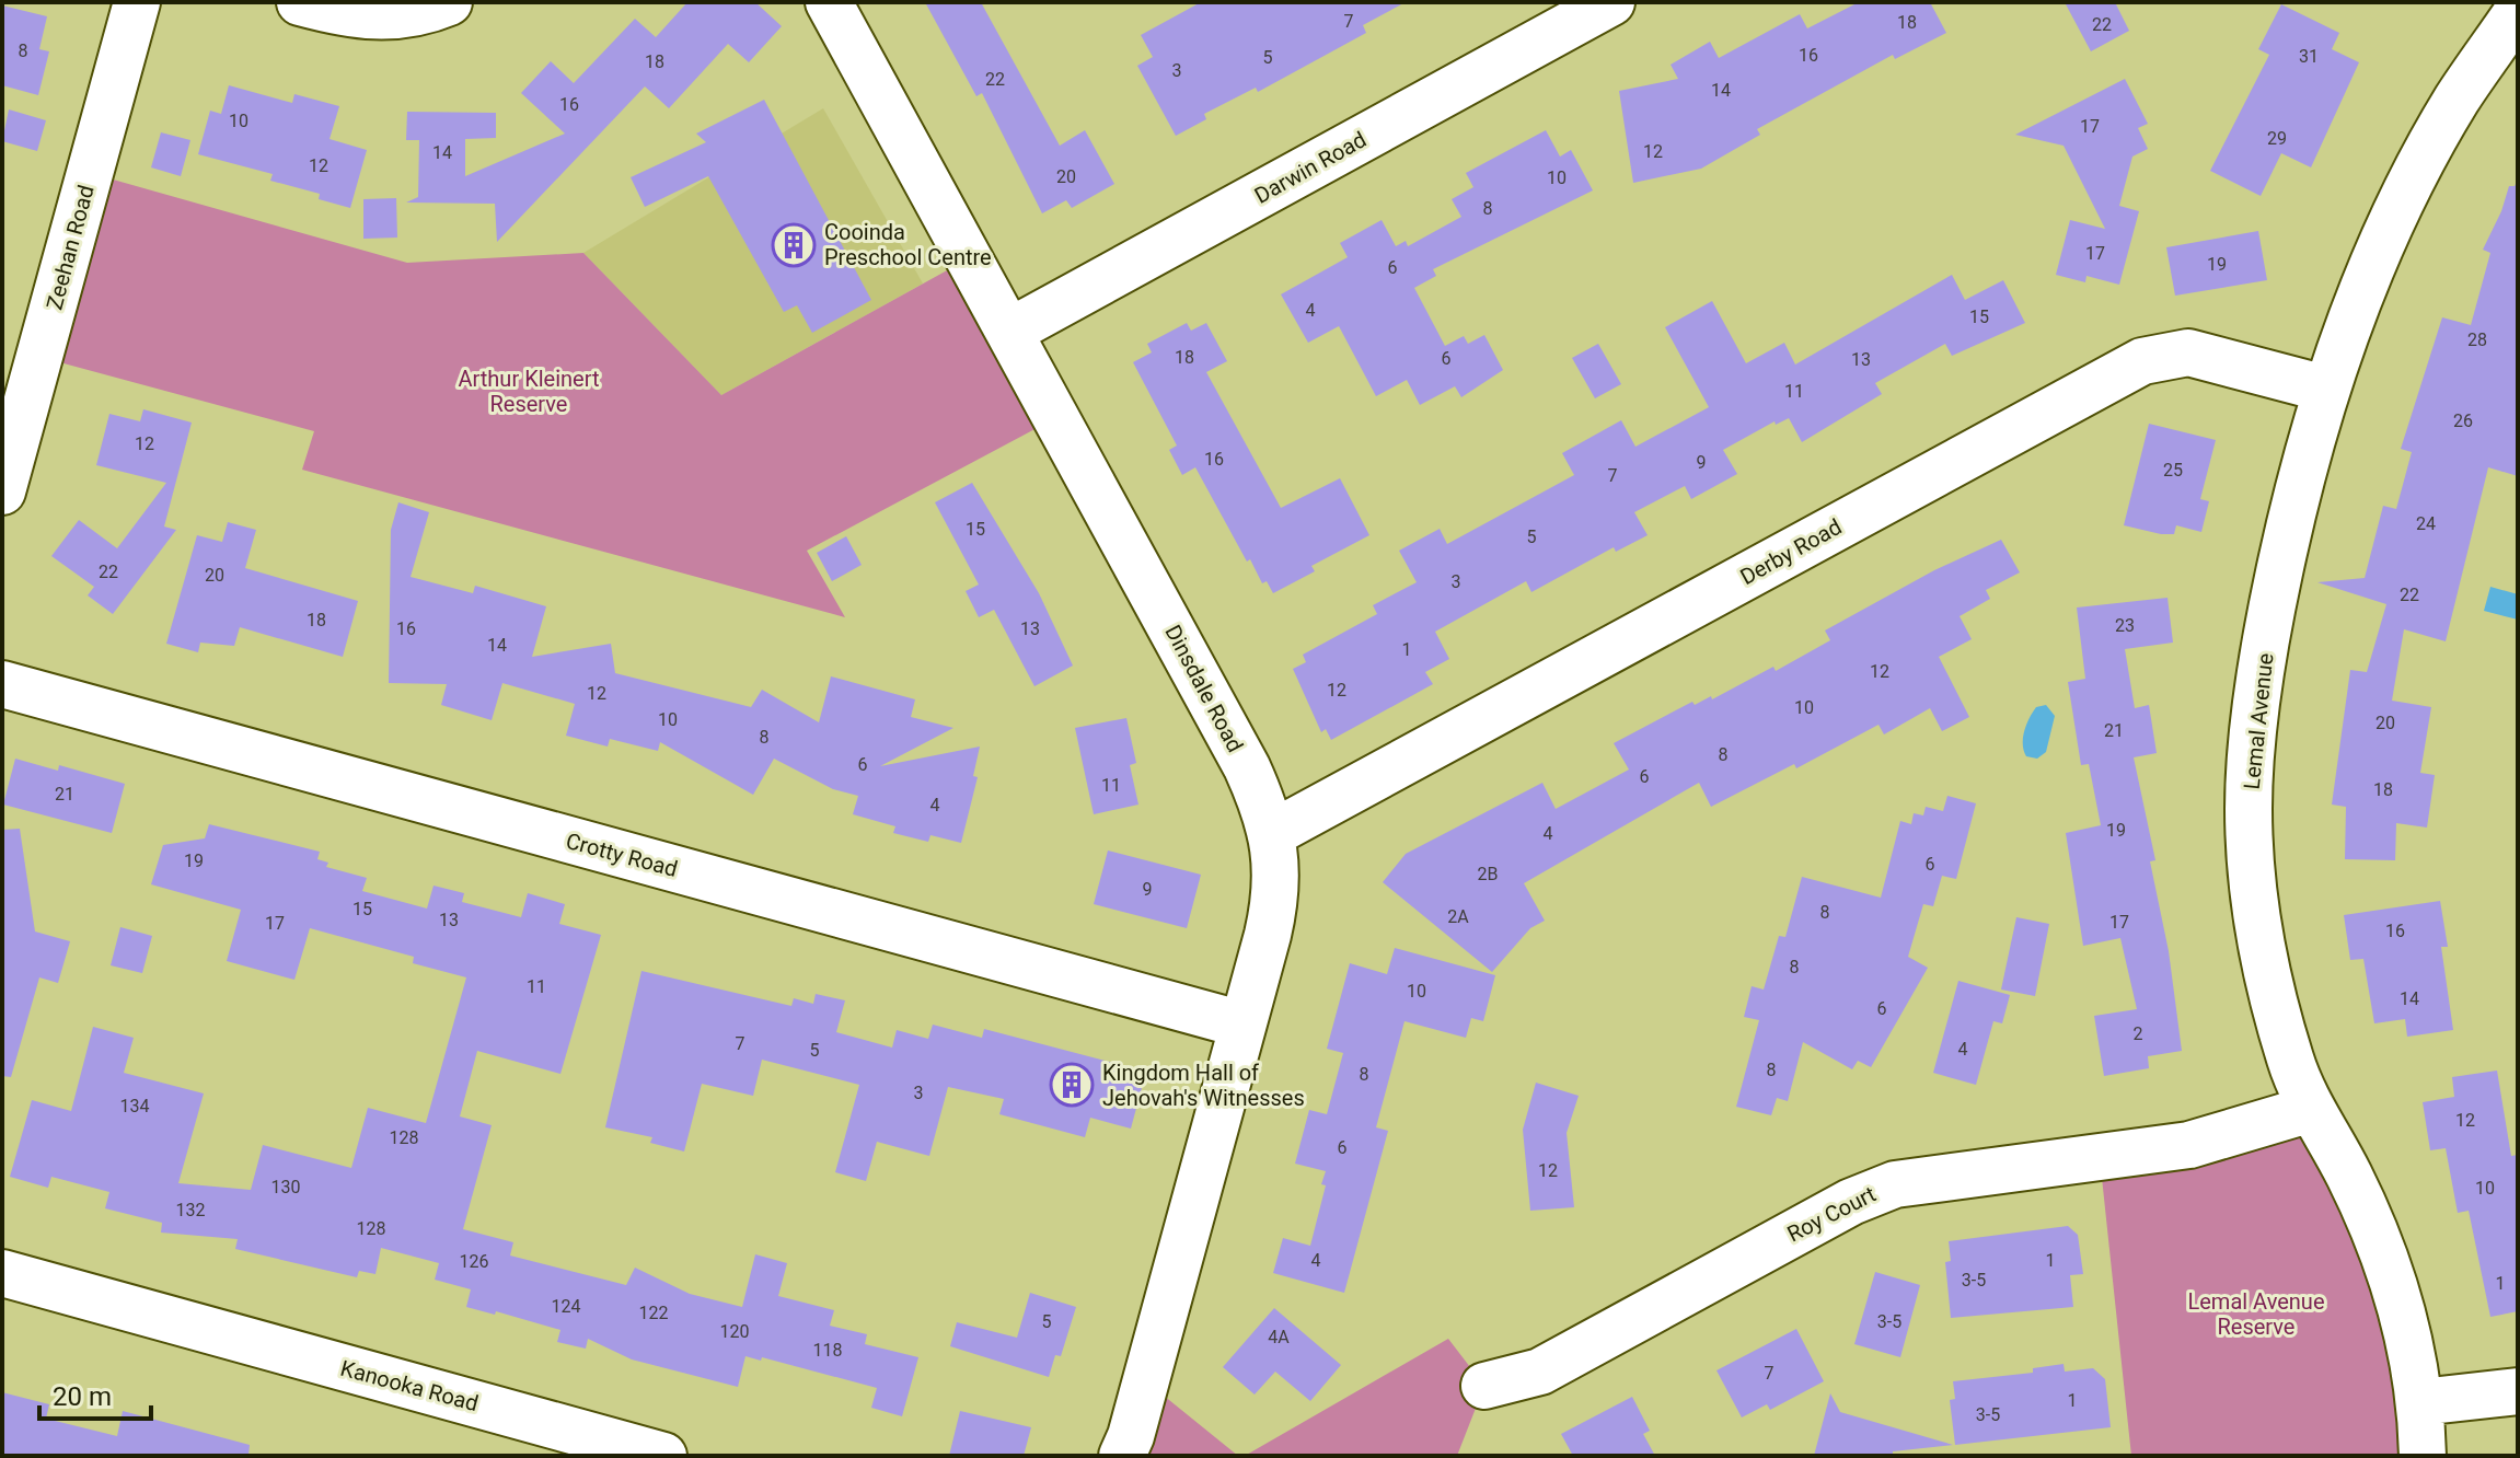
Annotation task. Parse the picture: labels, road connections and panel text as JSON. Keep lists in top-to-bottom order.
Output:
{
  "streets": {
    "street": [
      "Darwin Road",
      "Zeehan Road",
      "Derby Road",
      "Dinsdale Road",
      "Lemal Avenue",
      "Crotty Road",
      "Roy Court",
      "Kanooka Road"
    ]
  },
  "crossings": [
    ["Darwin Road", "Dinsdale Road"],
    ["Derby Road", "Dinsdale Road"],
    ["Derby Road", "Lemal Avenue"],
    ["Dinsdale Road", "Crotty Road"],
    ["Lemal Avenue", "Roy Court"]
  ],
  "parks": ["Arthur Kleinert Reserve", "Lemal Avenue Reserve"],
  "places": {
    "building": ["Cooinda Preschool Centre", "Kingdom Hall of Jehovah's Witnesses"]
  },
  "house_numbers": [
    "7",
    "18",
    "22",
    "8",
    "16",
    "31",
    "5",
    "18",
    "3",
    "22",
    "14",
    "16",
    "10",
    "17",
    "29",
    "12",
    "14",
    "12",
    "20",
    "10",
    "8",
    "17",
    "19",
    "6",
    "4",
    "15",
    "28",
    "18",
    "6",
    "13",
    "11",
    "26",
    "12",
    "16",
    "9",
    "25",
    "7",
    "24",
    "15",
    "5",
    "22",
    "20",
    "3",
    "22",
    "18",
    "23",
    "16",
    "13",
    "14",
    "1",
    "12",
    "12",
    "12",
    "10",
    "10",
    "20",
    "21",
    "8",
    "8",
    "6",
    "6",
    "11",
    "18",
    "21",
    "4",
    "19",
    "4",
    "19",
    "6",
    "2B",
    "9",
    "15",
    "8",
    "2A",
    "13",
    "17",
    "17",
    "16",
    "8",
    "11",
    "10",
    "14",
    "6",
    "2",
    "7",
    "4",
    "5",
    "8",
    "8",
    "3",
    "134",
    "12",
    "128",
    "6",
    "12",
    "130",
    "10",
    "132",
    "128",
    "4",
    "1",
    "126",
    "3-5",
    "1",
    "124",
    "122",
    "5",
    "3-5",
    "120",
    "4A",
    "118",
    "7",
    "1",
    "3-5"
  ],
  "scale_bar": "20 m"
}
